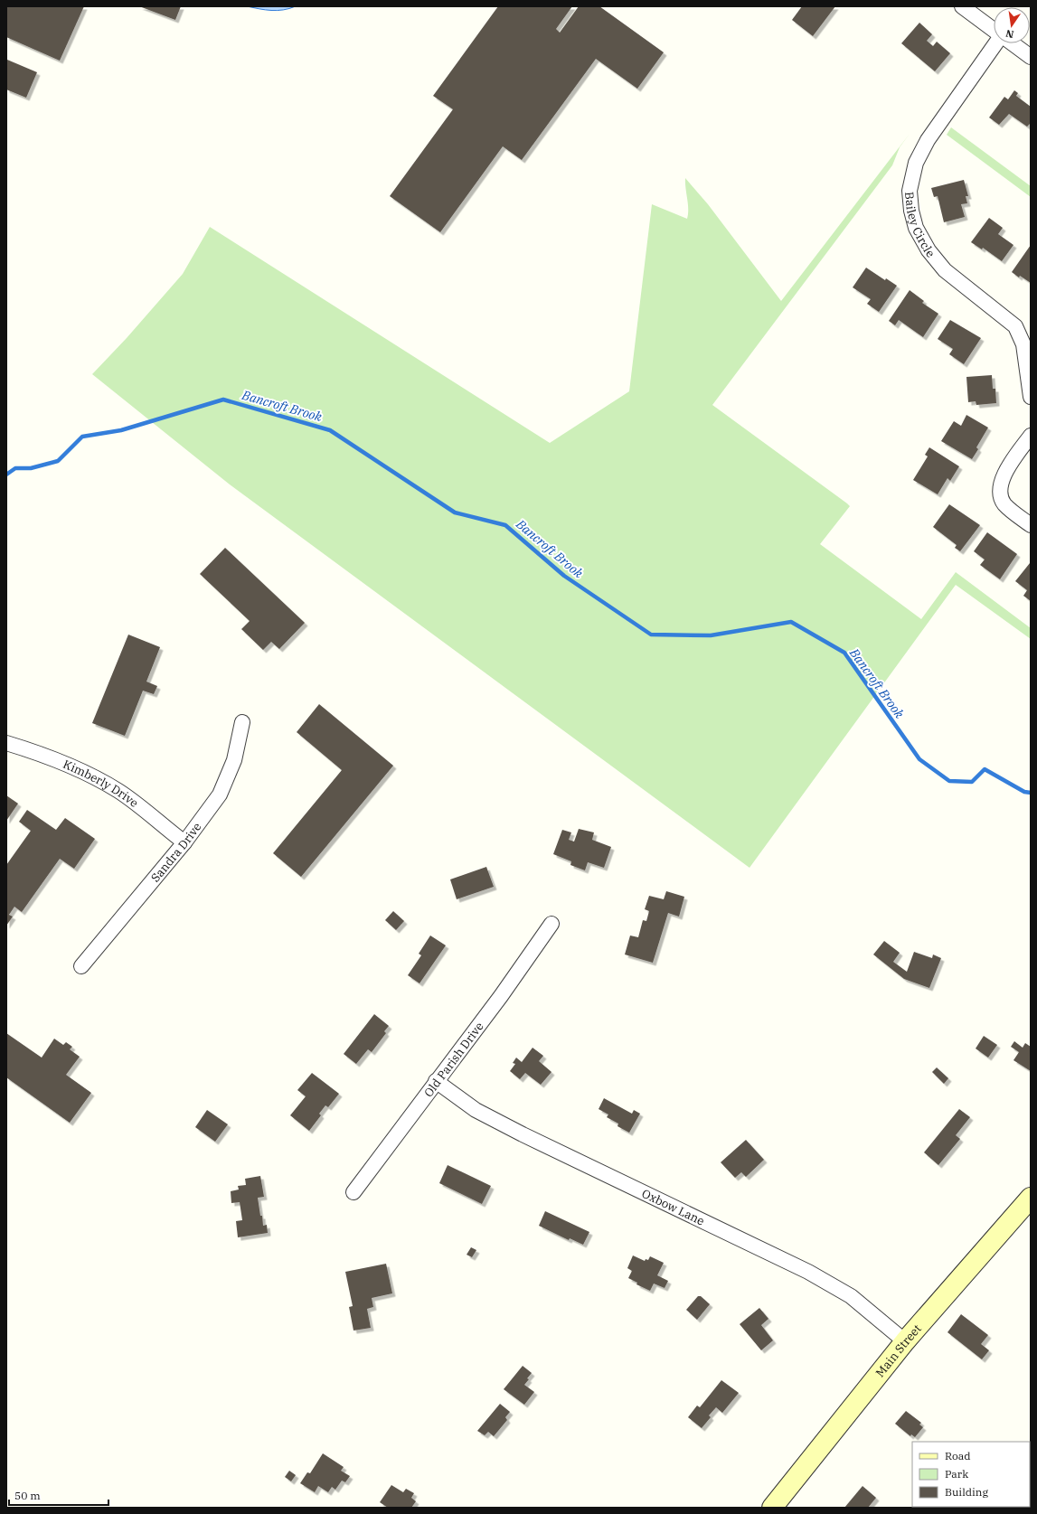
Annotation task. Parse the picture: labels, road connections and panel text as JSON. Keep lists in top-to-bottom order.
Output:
{
  "streets": {
    "street": [
      "Bailey Circle",
      "Kimberly Drive",
      "Sandra Drive",
      "Old Parish Drive",
      "Oxbow Lane",
      "Main Street"
    ]
  },
  "crossings": [
    ["Kimberly Drive", "Sandra Drive"],
    ["Old Parish Drive", "Oxbow Lane"],
    ["Oxbow Lane", "Main Street"]
  ],
  "water": ["Bancroft Brook"],
  "legend": ["Road", "Park", "Building"],
  "scale_bar": "50 m",
  "north": "bottom"
}
